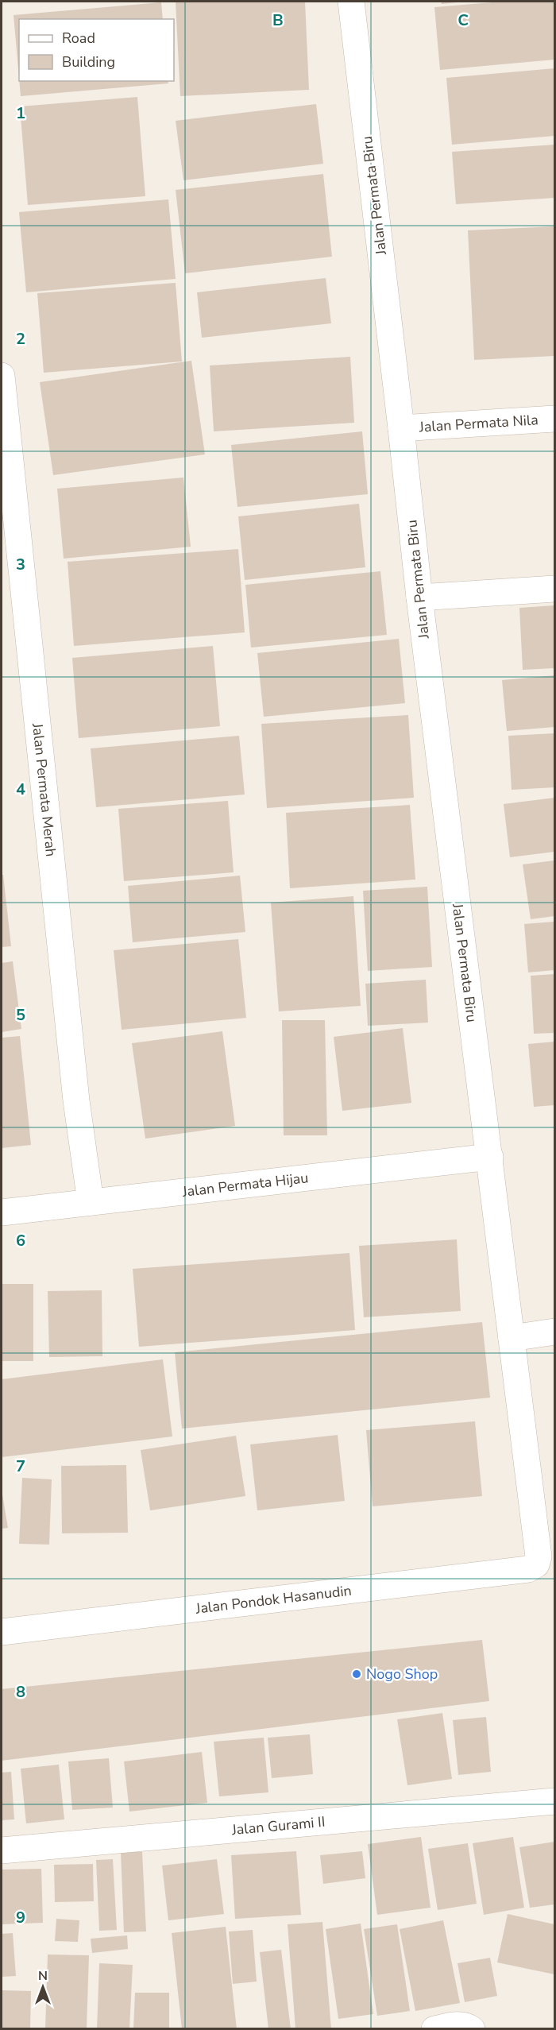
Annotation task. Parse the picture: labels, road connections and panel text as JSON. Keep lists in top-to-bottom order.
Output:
{
  "streets": {
    "street": [
      "Jalan Permata Biru",
      "Jalan Permata Nila",
      "Jalan Permata Merah",
      "Jalan Permata Hijau",
      "Jalan Pondok Hasanudin",
      "Jalan Gurami II"
    ]
  },
  "crossings": [
    ["Jalan Permata Biru", "Jalan Permata Nila"],
    ["Jalan Permata Biru", "Jalan Permata Hijau"],
    ["Jalan Permata Biru", "Jalan Pondok Hasanudin"],
    ["Jalan Permata Merah", "Jalan Permata Hijau"]
  ],
  "places": ["Nogo Shop"],
  "legend": ["Road", "Building"],
  "north": "top",
  "grid": {
    "columns": ["B", "C"],
    "rows": [
      "1",
      "2",
      "3",
      "4",
      "5",
      "6",
      "7",
      "8",
      "9"
    ]
  }
}
